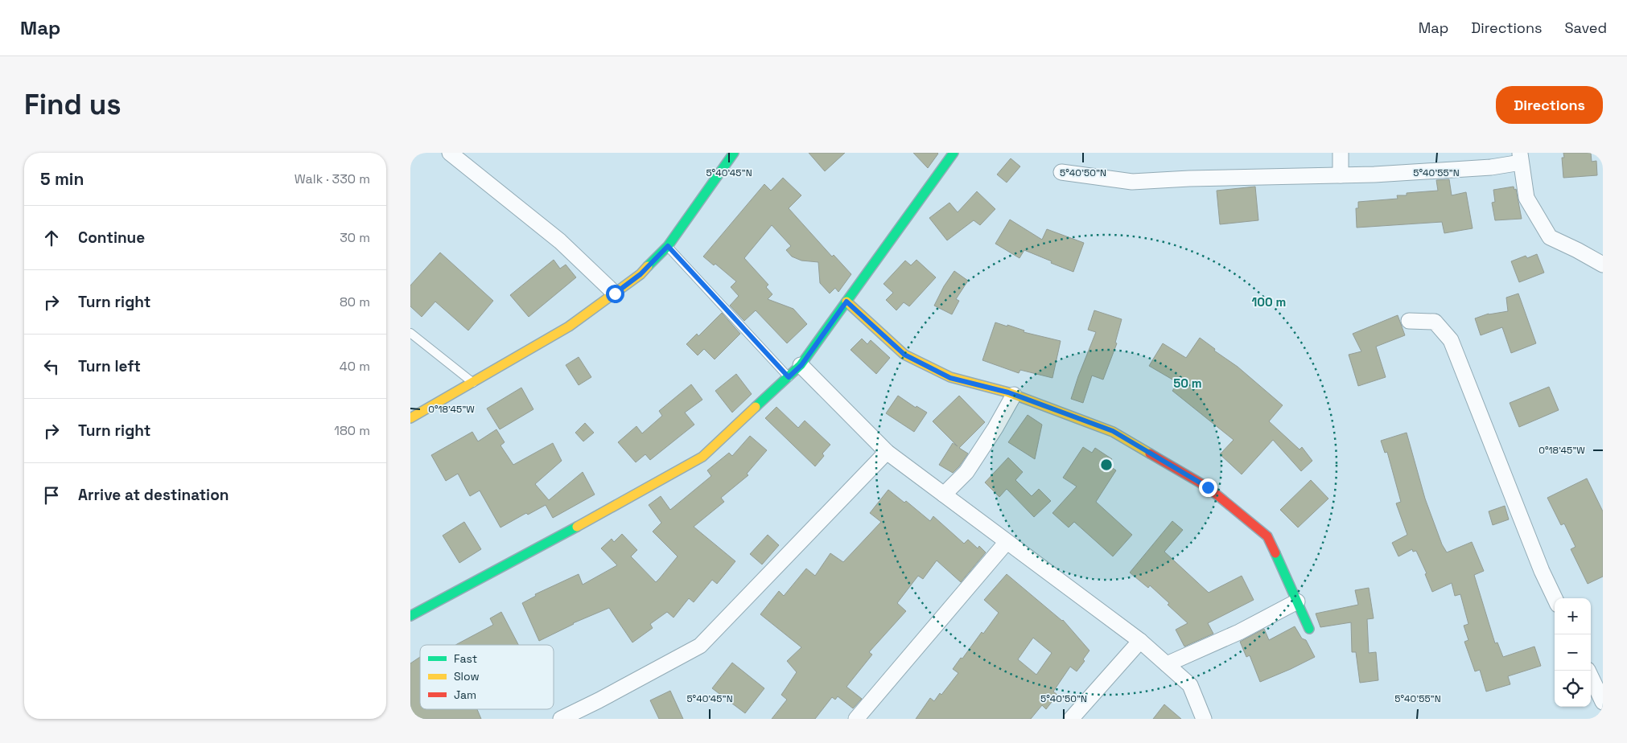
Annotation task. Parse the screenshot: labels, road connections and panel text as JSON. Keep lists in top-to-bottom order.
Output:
{
  "legend": ["Fast", "Slow", "Jam"],
  "page": {
    "header": "Map",
    "nav": ["Map", "Directions", "Saved"],
    "buttons": "Directions",
    "title": "Find us",
    "heading": ["5 min", "Walk · 330 m"],
    "list": [
      ["Continue", "30 m"],
      ["Turn right", "80 m"],
      ["Turn left", "40 m"],
      ["Turn right", "180 m"],
      "Arrive at destination"
    ],
    "map_buttons": ["+", "−"]
  },
  "coordinates": [
    "5°40'45\"N",
    "5°40'50\"N",
    "5°40'55\"N",
    "0°18'45\"W"
  ],
  "rings": ["100 m", "50 m"]
}
